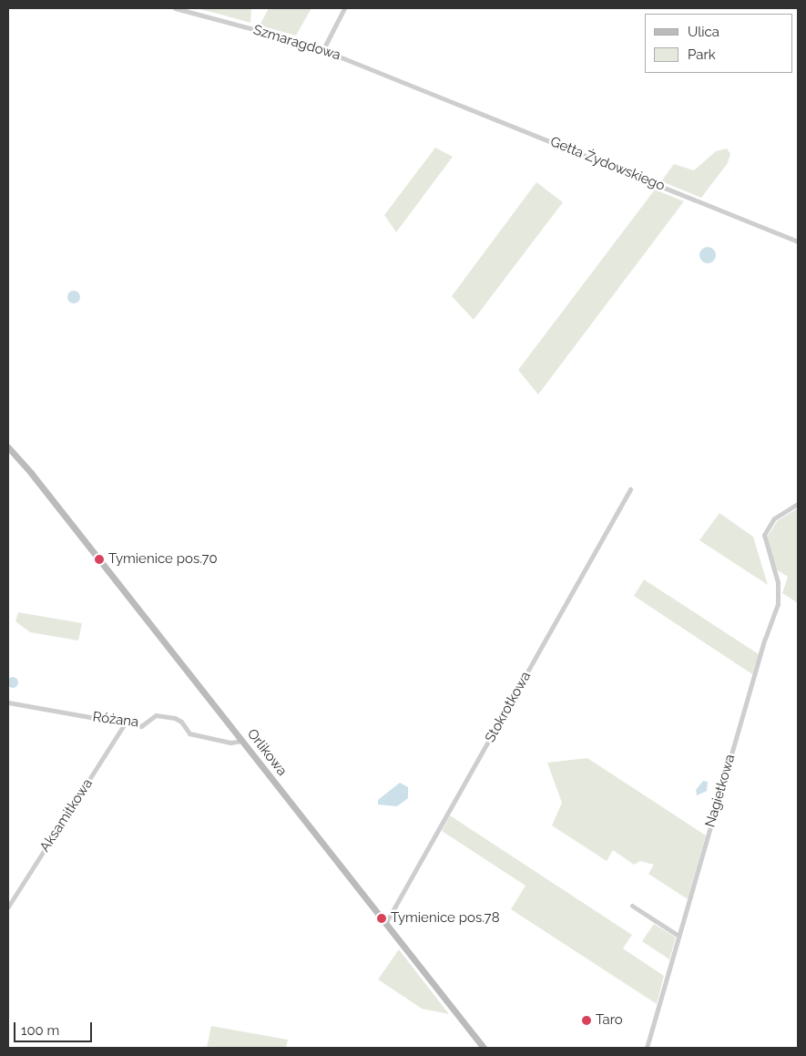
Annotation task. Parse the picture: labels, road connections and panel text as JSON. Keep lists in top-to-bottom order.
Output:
{
  "streets": {
    "street": [
      "Szmaragdowa",
      "Getta Żydowskiego",
      "Stokrotkowa",
      "Różana",
      "Orlikowa",
      "Nagietkowa",
      "Aksamitkowa"
    ]
  },
  "crossings": [
    ["Szmaragdowa", "Getta Żydowskiego"],
    ["Stokrotkowa", "Orlikowa"],
    ["Różana", "Orlikowa"],
    ["Różana", "Aksamitkowa"]
  ],
  "places": ["Tymienice pos.70", "Tymienice pos.78", "Taro"],
  "legend": ["Ulica", "Park"],
  "scale_bar": "100 m"
}
